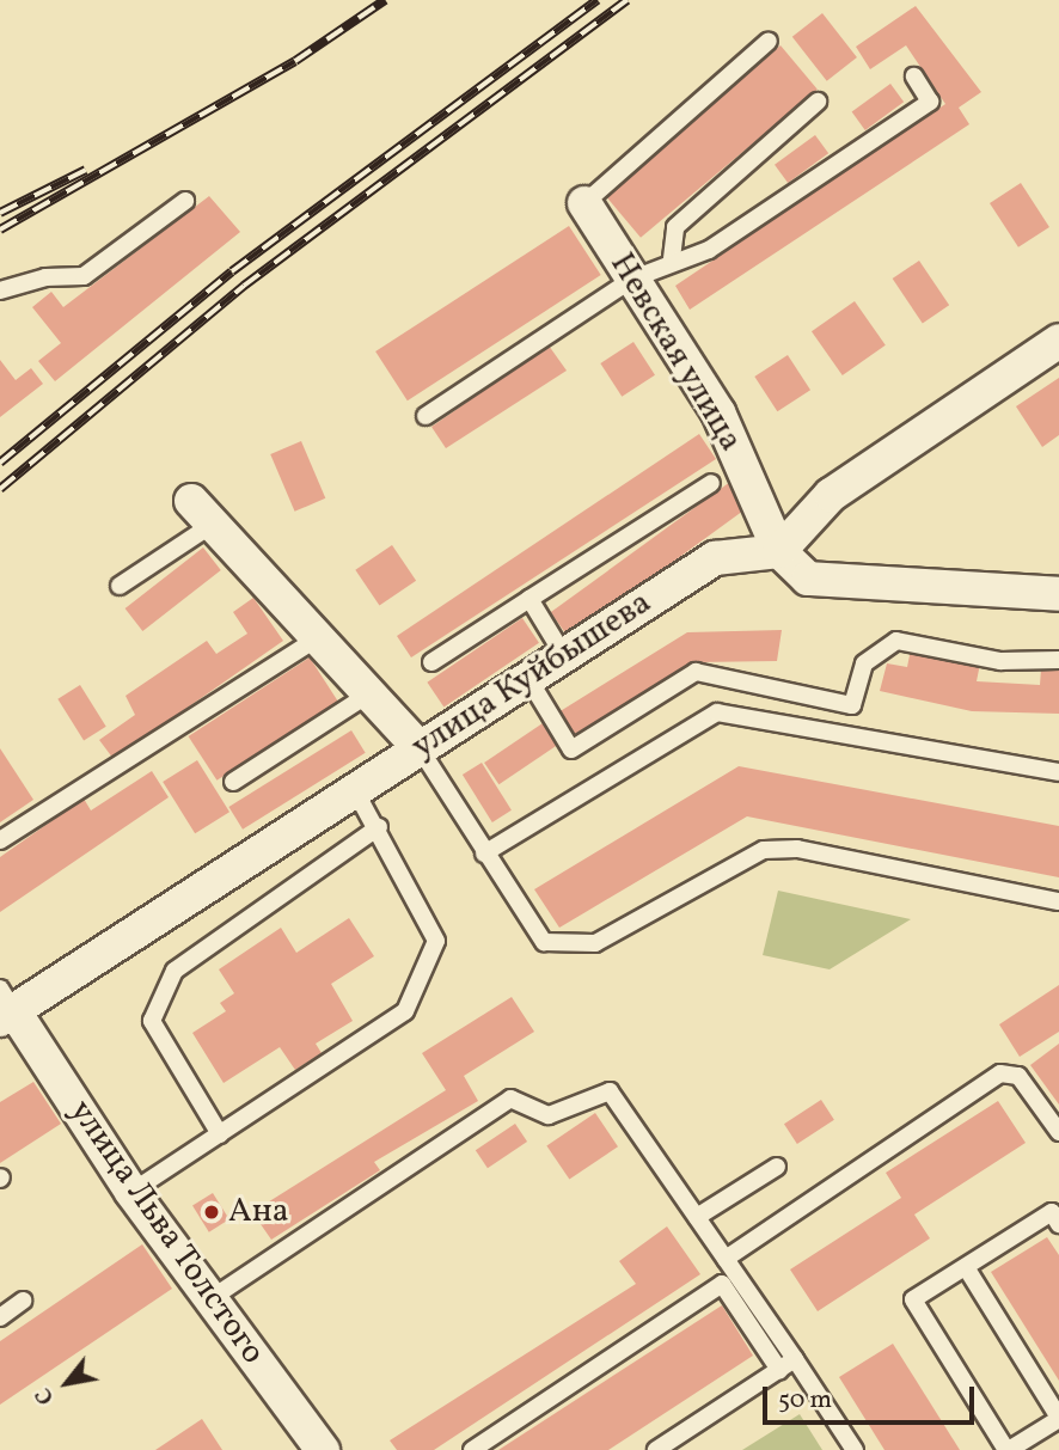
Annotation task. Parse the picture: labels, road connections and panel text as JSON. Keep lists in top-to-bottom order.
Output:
{
  "streets": {
    "street": ["Невская улица", "улица Куйбышева", "улица Льва Толстого"]
  },
  "crossings": [
    ["Невская улица", "улица Куйбышева"],
    ["улица Куйбышева", "улица Льва Толстого"]
  ],
  "places": ["Ана"],
  "scale_bar": "50 m",
  "north": "bottom left"
}
